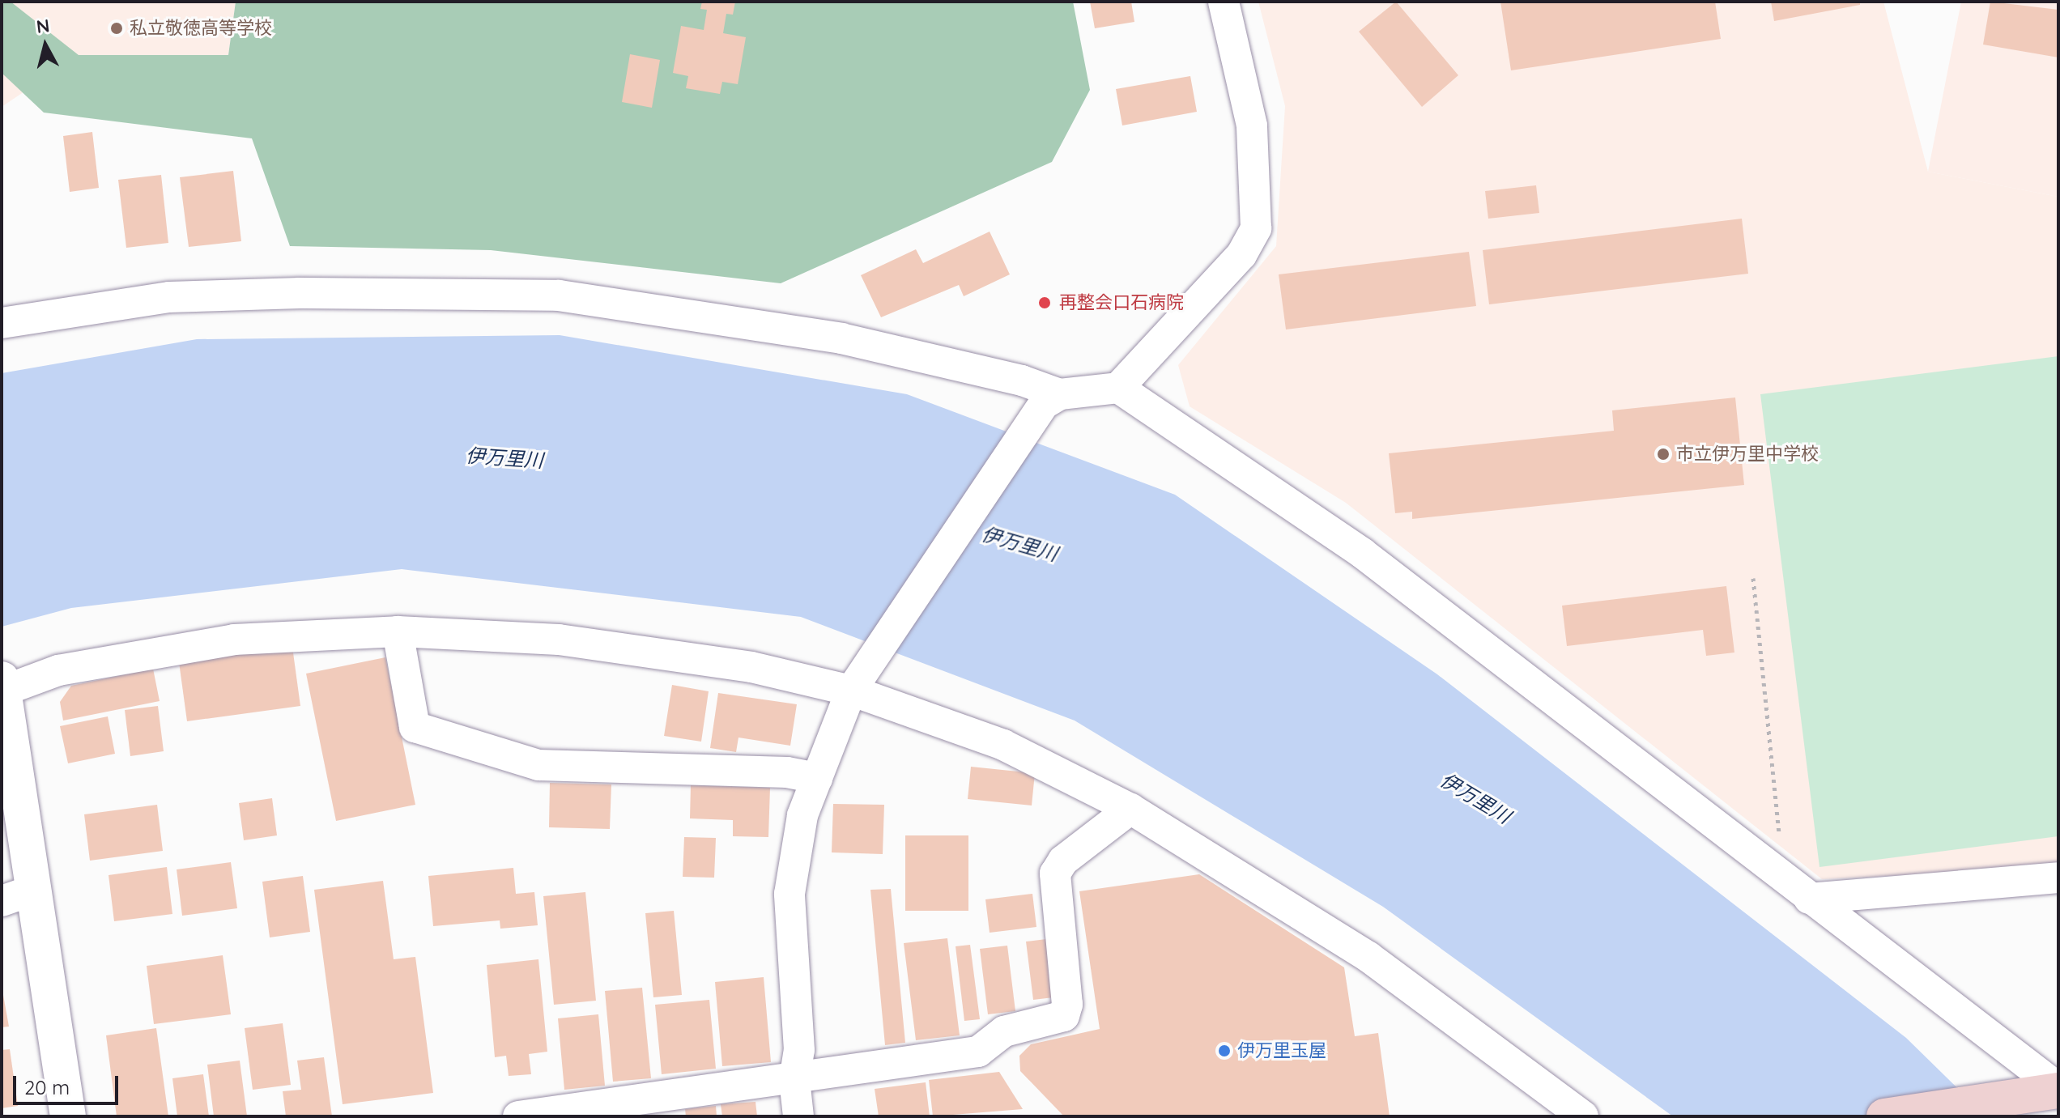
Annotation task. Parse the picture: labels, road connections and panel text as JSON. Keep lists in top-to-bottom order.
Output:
{
  "water": ["伊万里川"],
  "places": [
    "私立敬徳高等学校",
    "再整会口石病院",
    "市立伊万里中学校",
    "伊万里玉屋"
  ],
  "scale_bar": "20 m",
  "north": "top"
}
